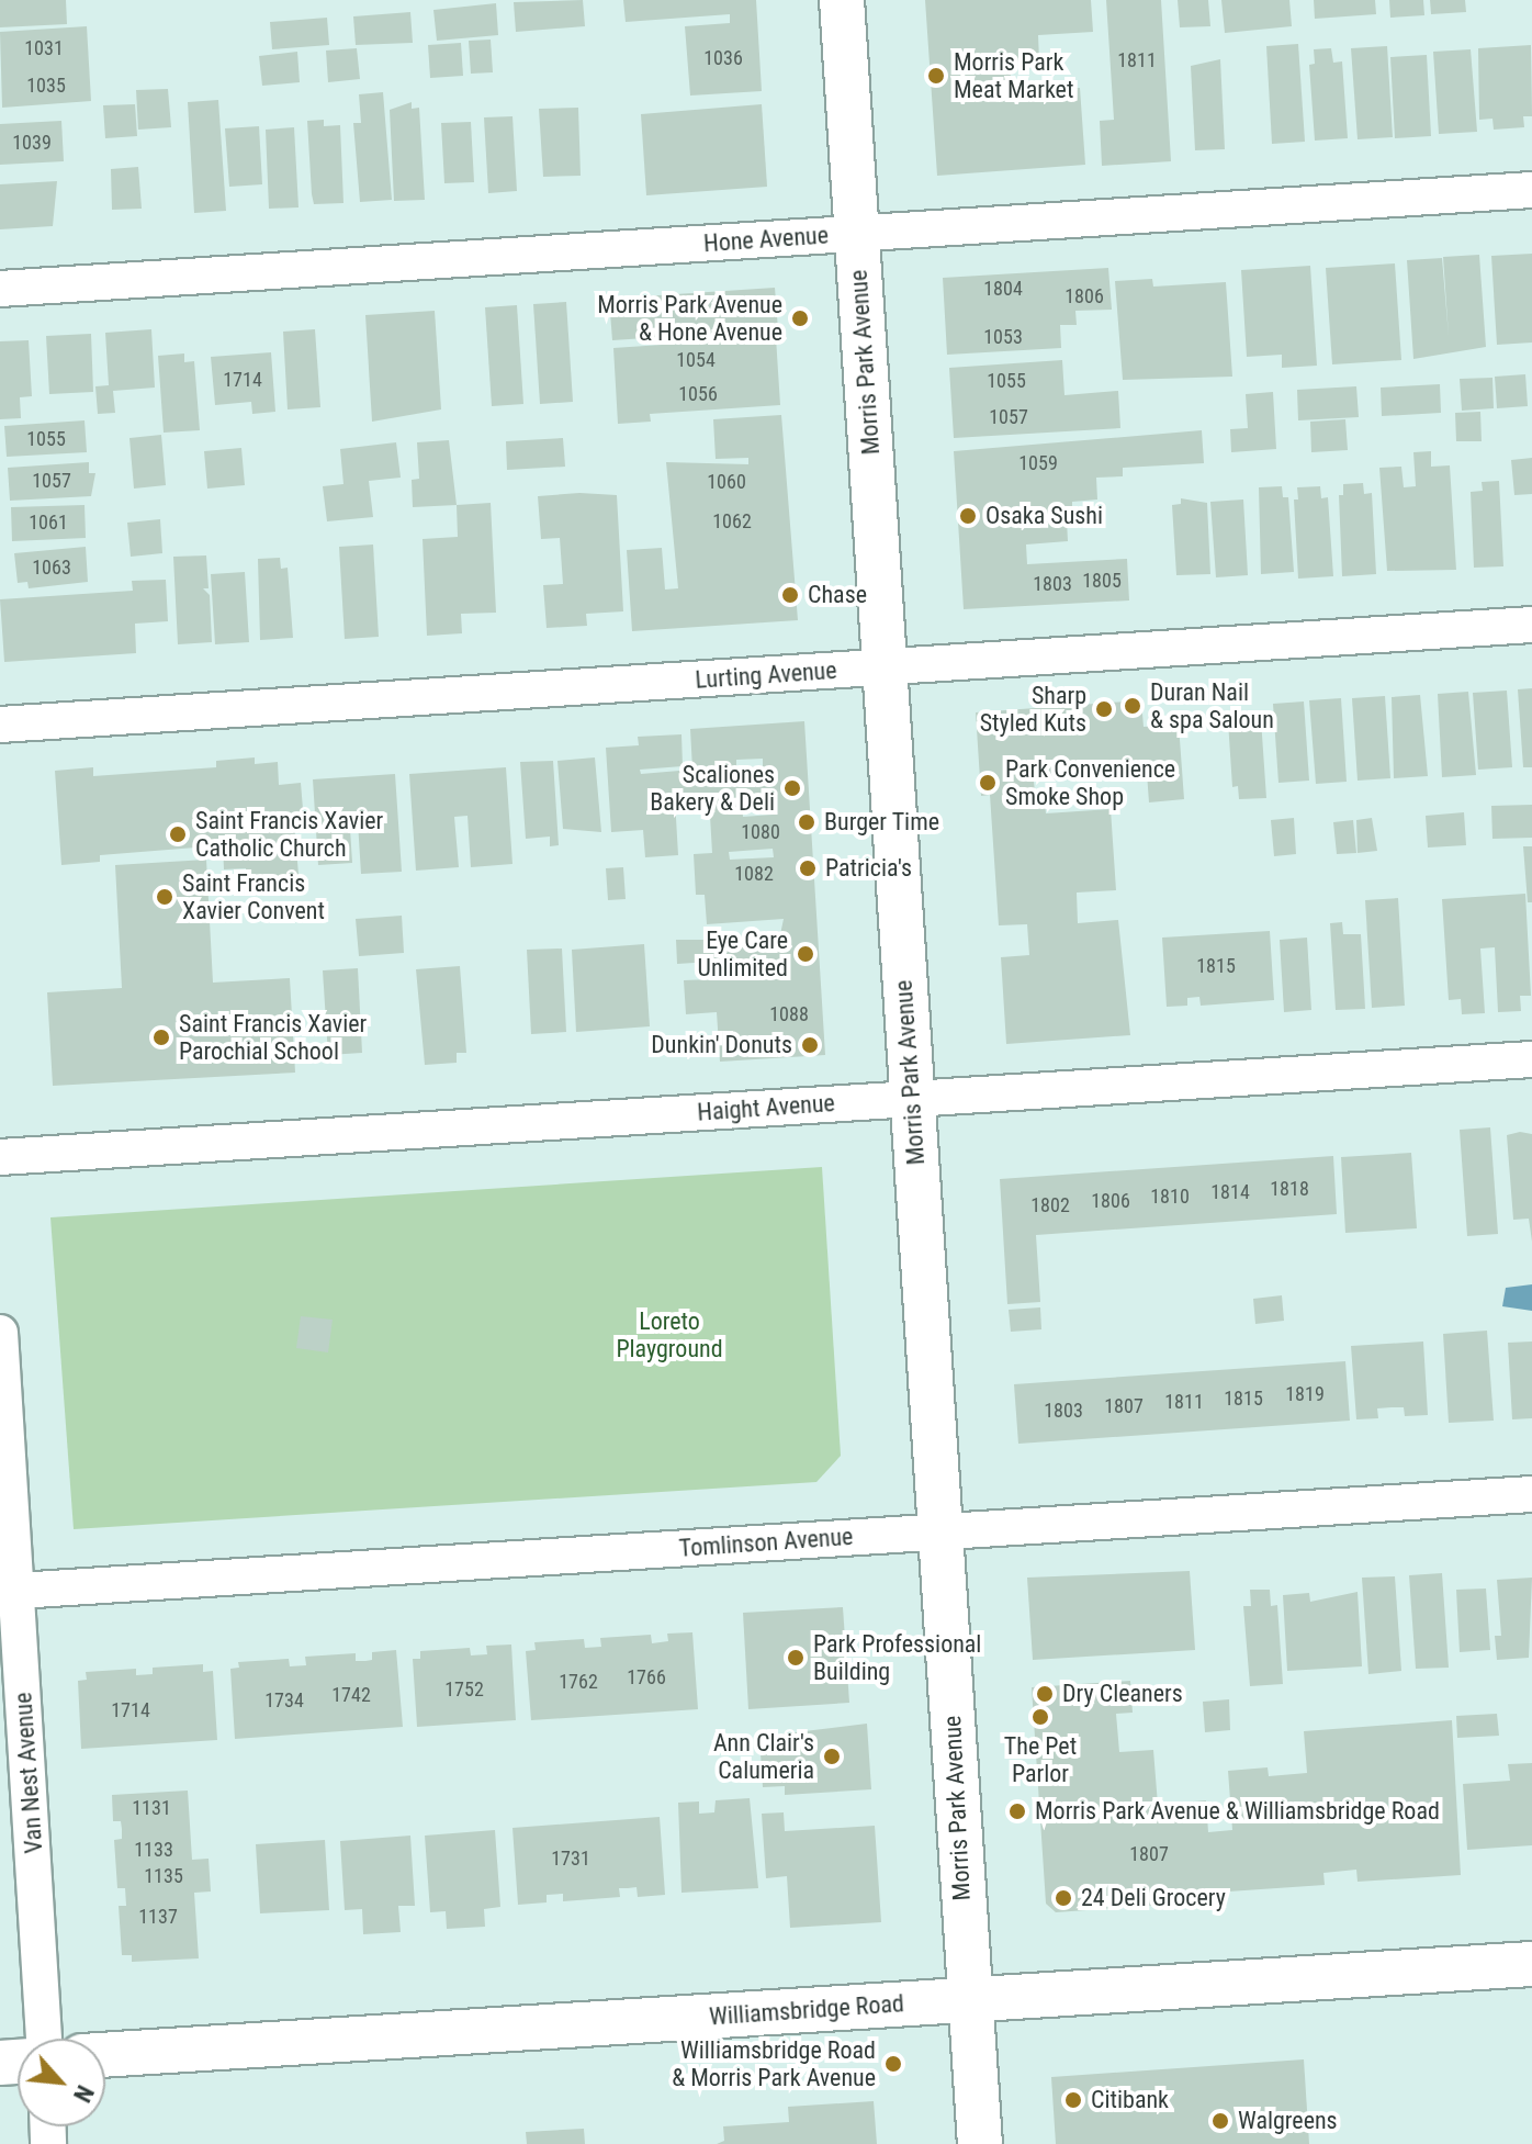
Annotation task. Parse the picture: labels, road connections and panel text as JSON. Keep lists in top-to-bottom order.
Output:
{
  "streets": {
    "main road": ["Morris Park Avenue", "Williamsbridge Road"],
    "street": [
      "Hone Avenue",
      "Lurting Avenue",
      "Haight Avenue",
      "Tomlinson Avenue",
      "Van Nest Avenue"
    ]
  },
  "crossings": [
    ["Hone Avenue", "Morris Park Avenue"],
    ["Morris Park Avenue", "Lurting Avenue"],
    ["Morris Park Avenue", "Haight Avenue"],
    ["Morris Park Avenue", "Tomlinson Avenue"],
    ["Morris Park Avenue", "Williamsbridge Road"],
    ["Tomlinson Avenue", "Van Nest Avenue"]
  ],
  "parks": ["Loreto Playground"],
  "places": [
    "Morris Park Meat Market",
    "Morris Park Avenue & Hone Avenue",
    "Osaka Sushi",
    "Chase",
    "Duran Nail & spa Saloun",
    "Sharp Styled Kuts",
    "Park Convenience Smoke Shop",
    "Scaliones Bakery & Deli",
    "Burger Time",
    "Saint Francis Xavier Catholic Church",
    "Patricia's",
    "Saint Francis Xavier Convent",
    "Eye Care Unlimited",
    "Saint Francis Xavier Parochial School",
    "Dunkin' Donuts",
    "Park Professional Building",
    "Dry Cleaners",
    "The Pet Parlor",
    "Ann Clair's Calumeria",
    "Morris Park Avenue & Williamsbridge Road",
    "24 Deli Grocery",
    "Williamsbridge Road & Morris Park Avenue",
    "Citibank",
    "Walgreens"
  ],
  "house_numbers": [
    "1031",
    "1036",
    "1811",
    "1035",
    "1039",
    "1804",
    "1806",
    "1053",
    "1054",
    "1714",
    "1055",
    "1056",
    "1057",
    "1055",
    "1059",
    "1057",
    "1060",
    "1062",
    "1061",
    "1063",
    "1805",
    "1803",
    "1080",
    "1082",
    "1815",
    "1088",
    "1818",
    "1814",
    "1810",
    "1806",
    "1802",
    "1819",
    "1815",
    "1811",
    "1807",
    "1803",
    "1766",
    "1762",
    "1752",
    "1742",
    "1734",
    "1714",
    "1131",
    "1133",
    "1807",
    "1731",
    "1135",
    "1137"
  ],
  "north": "bottom right"
}
